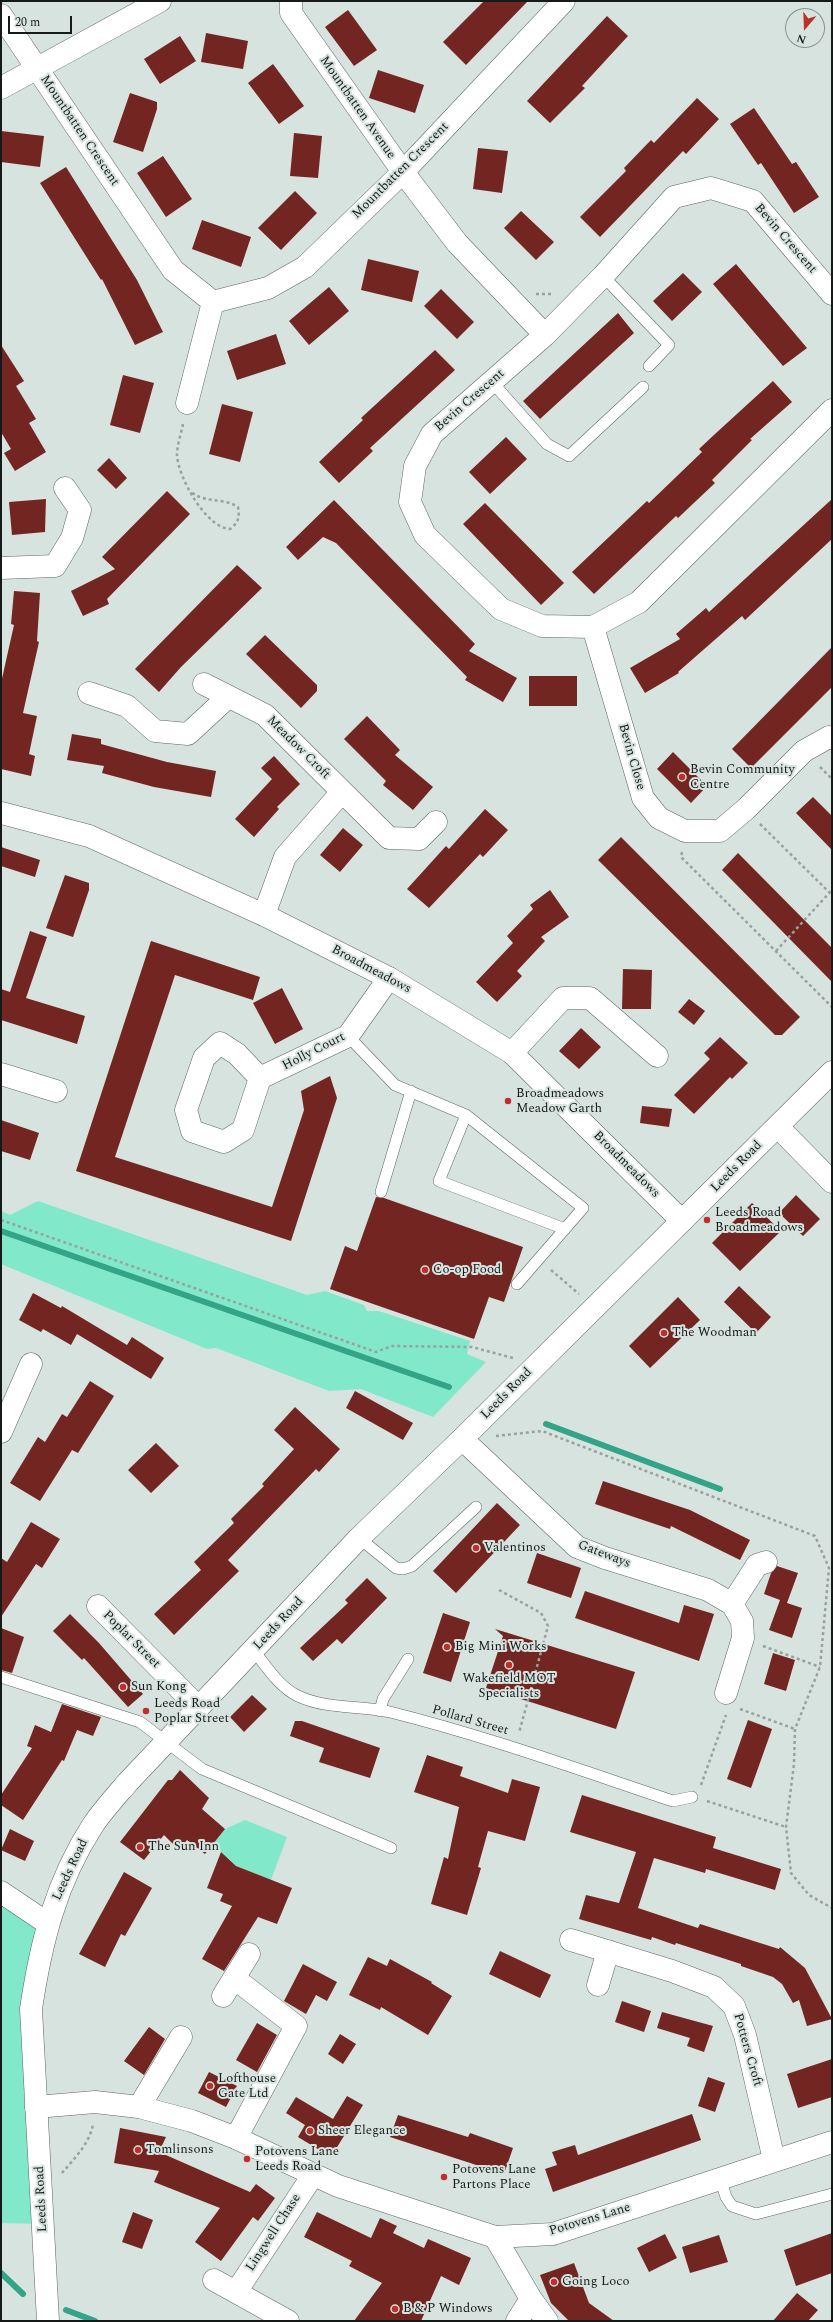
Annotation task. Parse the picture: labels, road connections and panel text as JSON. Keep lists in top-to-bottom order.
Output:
{
  "streets": {
    "street": [
      "Mountbatten Avenue",
      "Mountbatten Crescent",
      "Bevin Crescent",
      "Meadow Croft",
      "Bevin Close",
      "Broadmeadows",
      "Holly Court",
      "Leeds Road",
      "Gateways",
      "Poplar Street",
      "Potters Croft",
      "Potovens Lane",
      "Lingwell Chase"
    ],
    "lane": ["Pollard Street"]
  },
  "crossings": [
    ["Mountbatten Avenue", "Mountbatten Crescent"],
    ["Mountbatten Avenue", "Bevin Crescent"],
    ["Bevin Crescent", "Bevin Close"],
    ["Broadmeadows", "Holly Court"],
    ["Broadmeadows", "Leeds Road"],
    ["Leeds Road", "Gateways"],
    ["Leeds Road", "Poplar Street"],
    ["Leeds Road", "Pollard Street"],
    ["Leeds Road", "Potovens Lane"],
    ["Potters Croft", "Potovens Lane"],
    ["Potovens Lane", "Lingwell Chase"]
  ],
  "places": [
    "Bevin Community Centre",
    "Broadmeadows Meadow Garth",
    "Leeds Road Broadmeadows",
    "Co-op Food",
    "The Woodman",
    "Valentinos",
    "Big Mini Works",
    "Wakefield MOT Specialists",
    "Sun Kong",
    "Leeds Road Poplar Street",
    "The Sun Inn",
    "Lofthouse Gate Ltd",
    "Sheer Elegance",
    "Tomlinsons",
    "Potovens Lane Leeds Road",
    "Potovens Lane Partons Place",
    "Going Loco",
    "B & P Windows"
  ],
  "scale_bar": "20 m",
  "north": "bottom"
}
